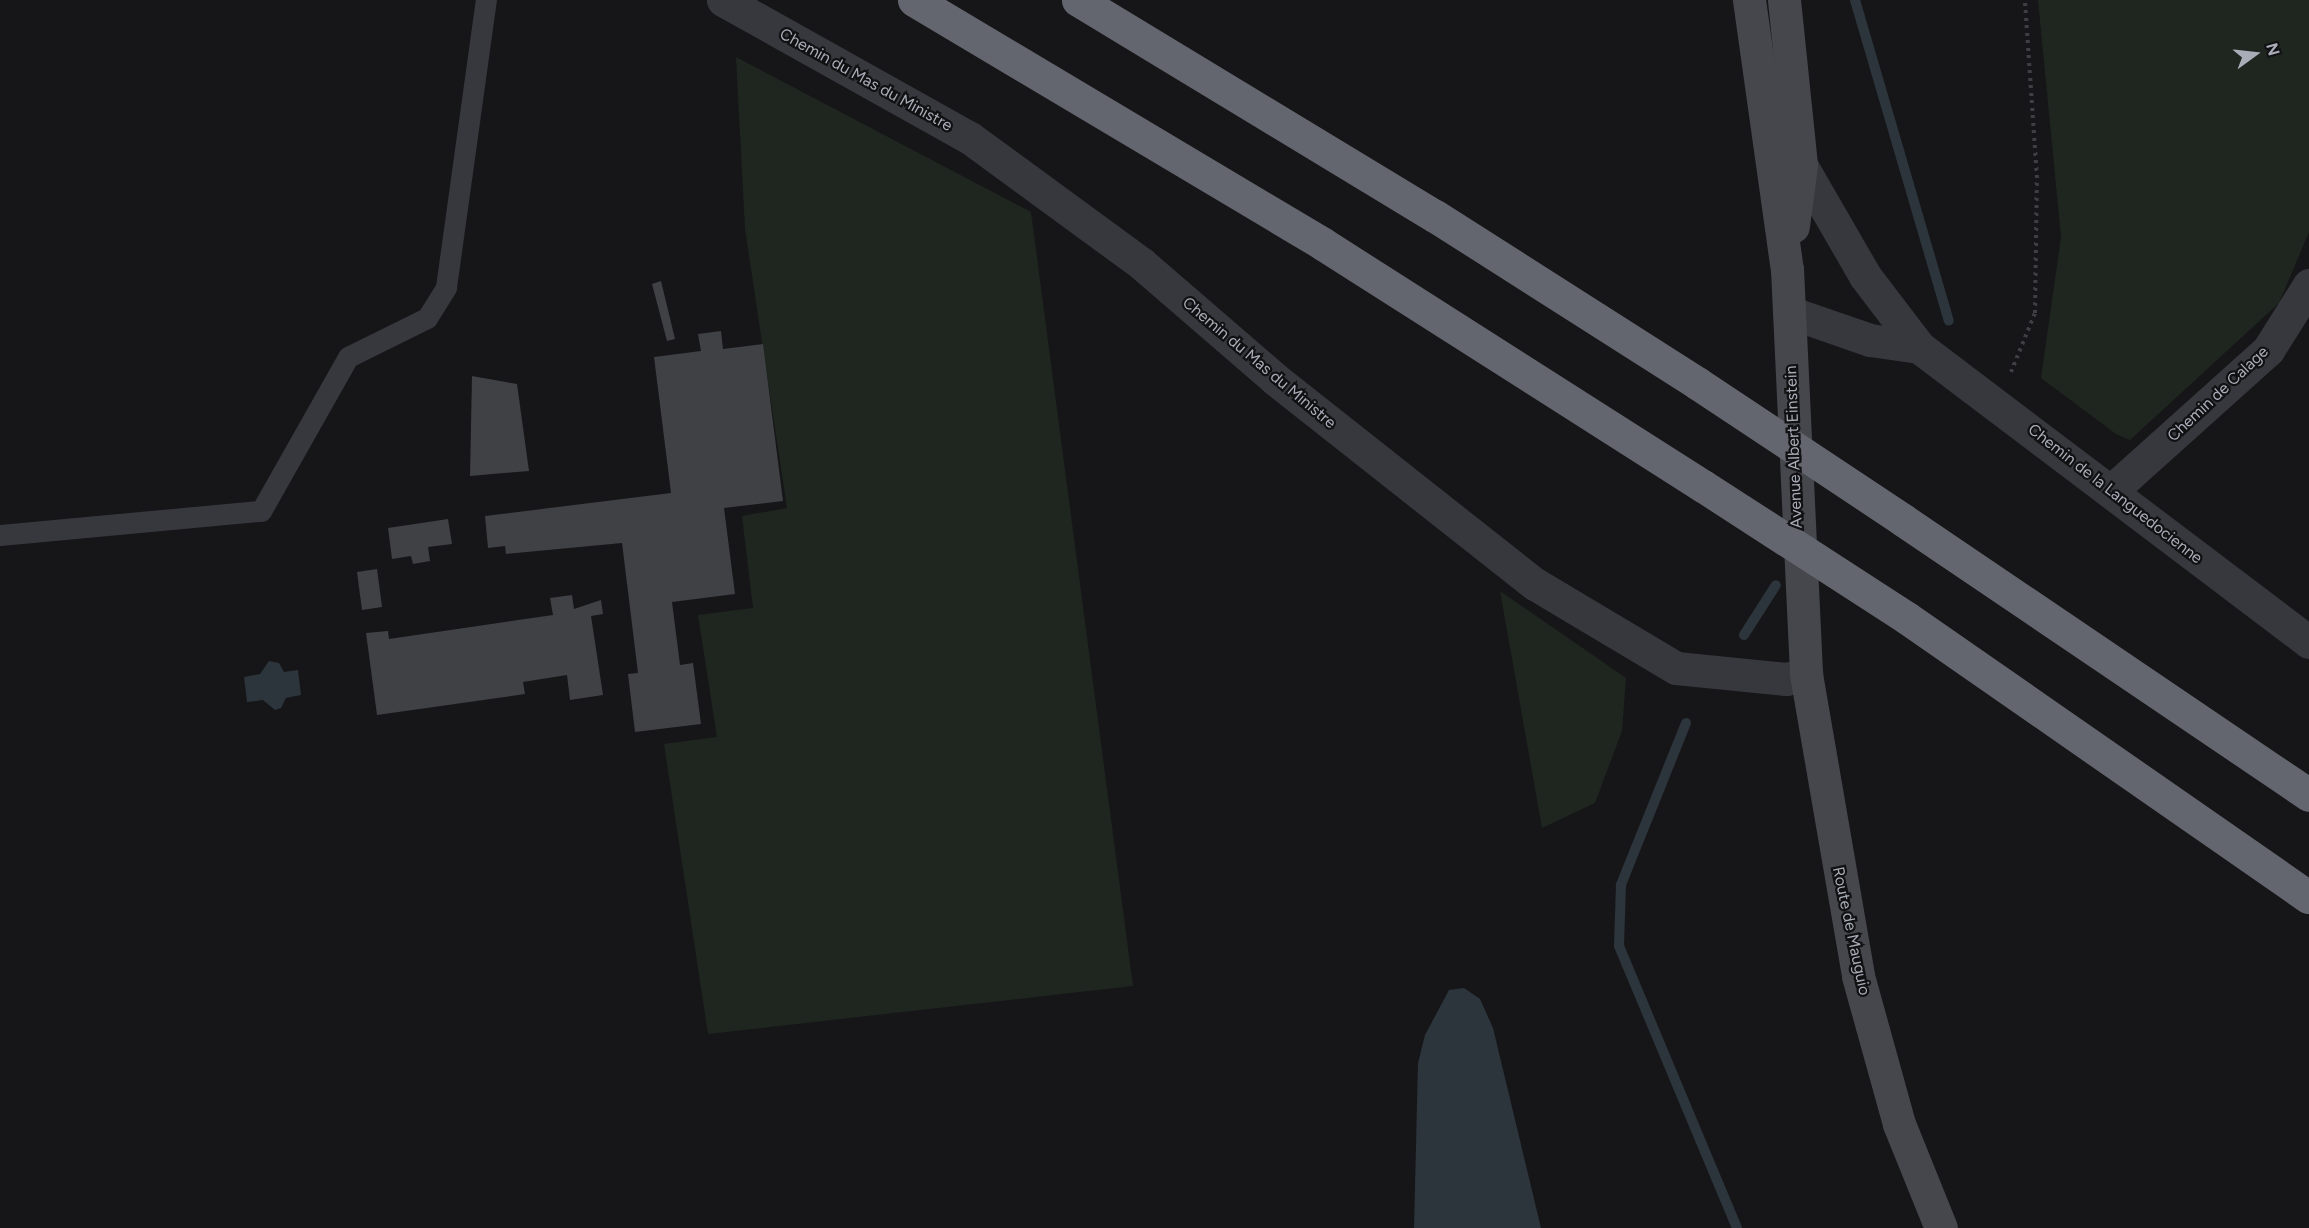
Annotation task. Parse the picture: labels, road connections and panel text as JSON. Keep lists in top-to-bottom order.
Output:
{
  "streets": {
    "street": [
      "Chemin du Mas du Ministre",
      "Chemin de Calage",
      "Avenue Albert Einstein",
      "Chemin de la Languedocienne",
      "Route de Mauguio"
    ]
  },
  "crossings": [
    ["Chemin du Mas du Ministre", "Route de Mauguio"],
    ["Chemin de Calage", "Chemin de la Languedocienne"],
    ["Avenue Albert Einstein", "Chemin de la Languedocienne"],
    ["Avenue Albert Einstein", "Route de Mauguio"]
  ],
  "north": "right"
}
